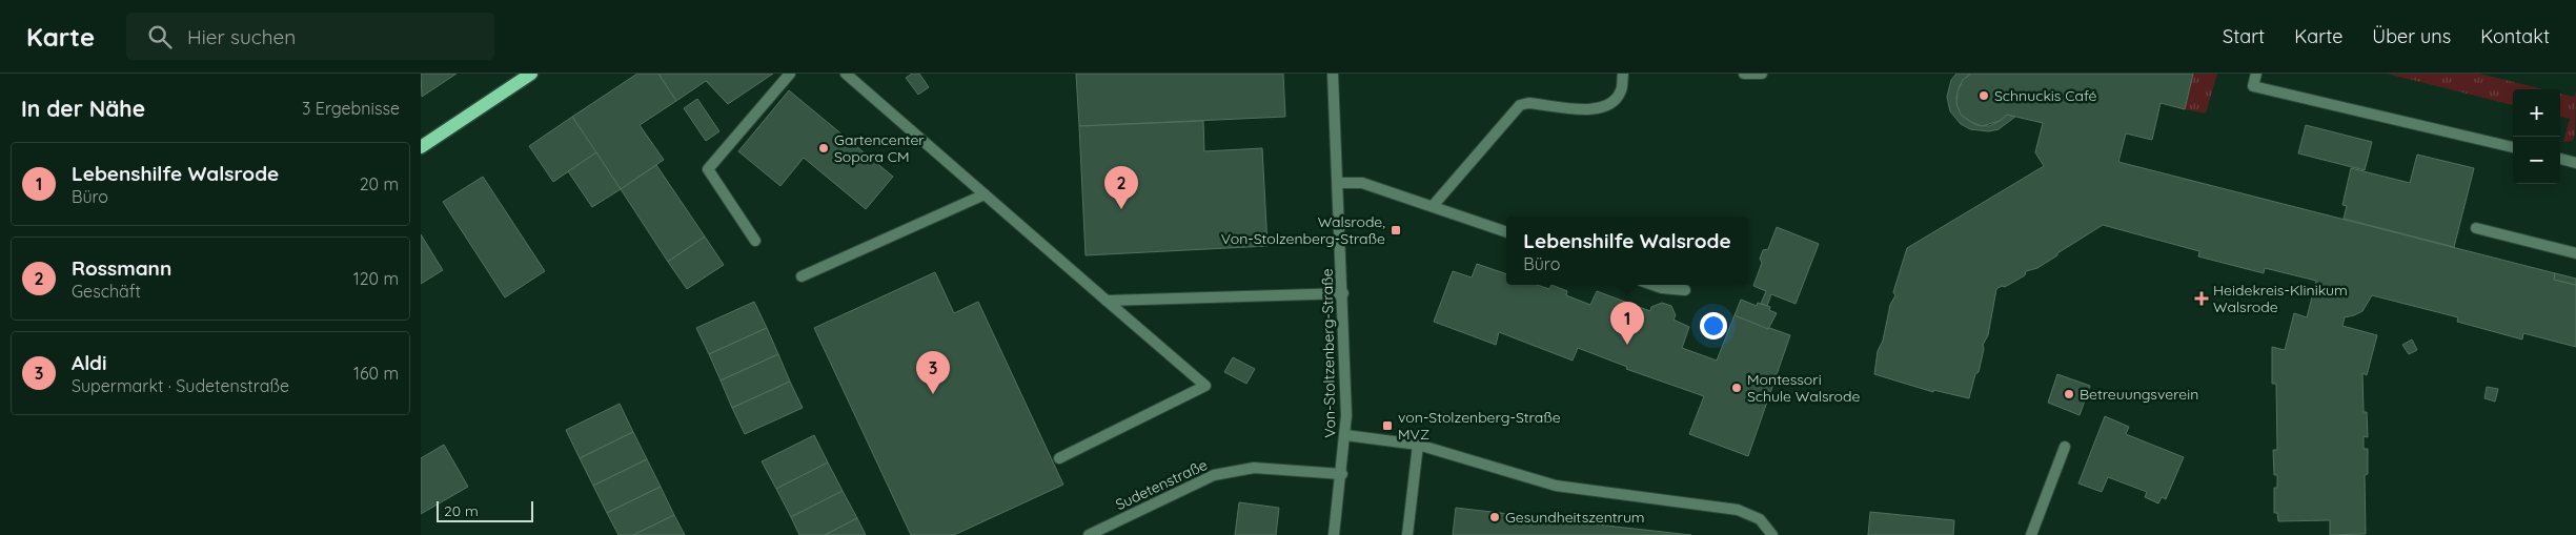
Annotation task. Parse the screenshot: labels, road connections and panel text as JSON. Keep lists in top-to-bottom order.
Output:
{
  "streets": {
    "street": ["Von-Stoltzenberg-Straße", "Sudetenstraße"]
  },
  "crossings": [
    ["Von-Stoltzenberg-Straße", "Sudetenstraße"]
  ],
  "places": {
    "other": [
      "Schnuckis Café",
      "Gartencenter Sopora CM",
      "Montessori Schule Walsrode",
      "Betreuungsverein",
      "Gesundheitszentrum"
    ],
    "transit": ["Walsrode, Von-Stolzenberg-Straße", "von-Stolzenberg-Straße MVZ"],
    "health": ["Heidekreis-Klinikum Walsrode"]
  },
  "scale_bar": "20 m",
  "page": {
    "header": "Karte",
    "search": "Hier suchen",
    "nav": [
      "Start",
      "Karte",
      "Über uns",
      "Kontakt"
    ],
    "heading": ["In der Nähe", "3 Ergebnisse"],
    "map_buttons": ["+", "−"],
    "list": [
      {
        "mark": "1",
        "name": "Lebenshilfe Walsrode",
        "note": "Büro",
        "value": "20 m"
      },
      {
        "mark": "2",
        "name": "Rossmann",
        "note": "Geschäft",
        "value": "120 m"
      },
      {
        "mark": "3",
        "name": "Aldi",
        "note": "Supermarkt · Sudetenstraße",
        "value": "160 m"
      }
    ],
    "pins": ["2", "1", "3"],
    "popup": ["Lebenshilfe Walsrode", "Büro"],
    "scale": "20 m"
  }
}
